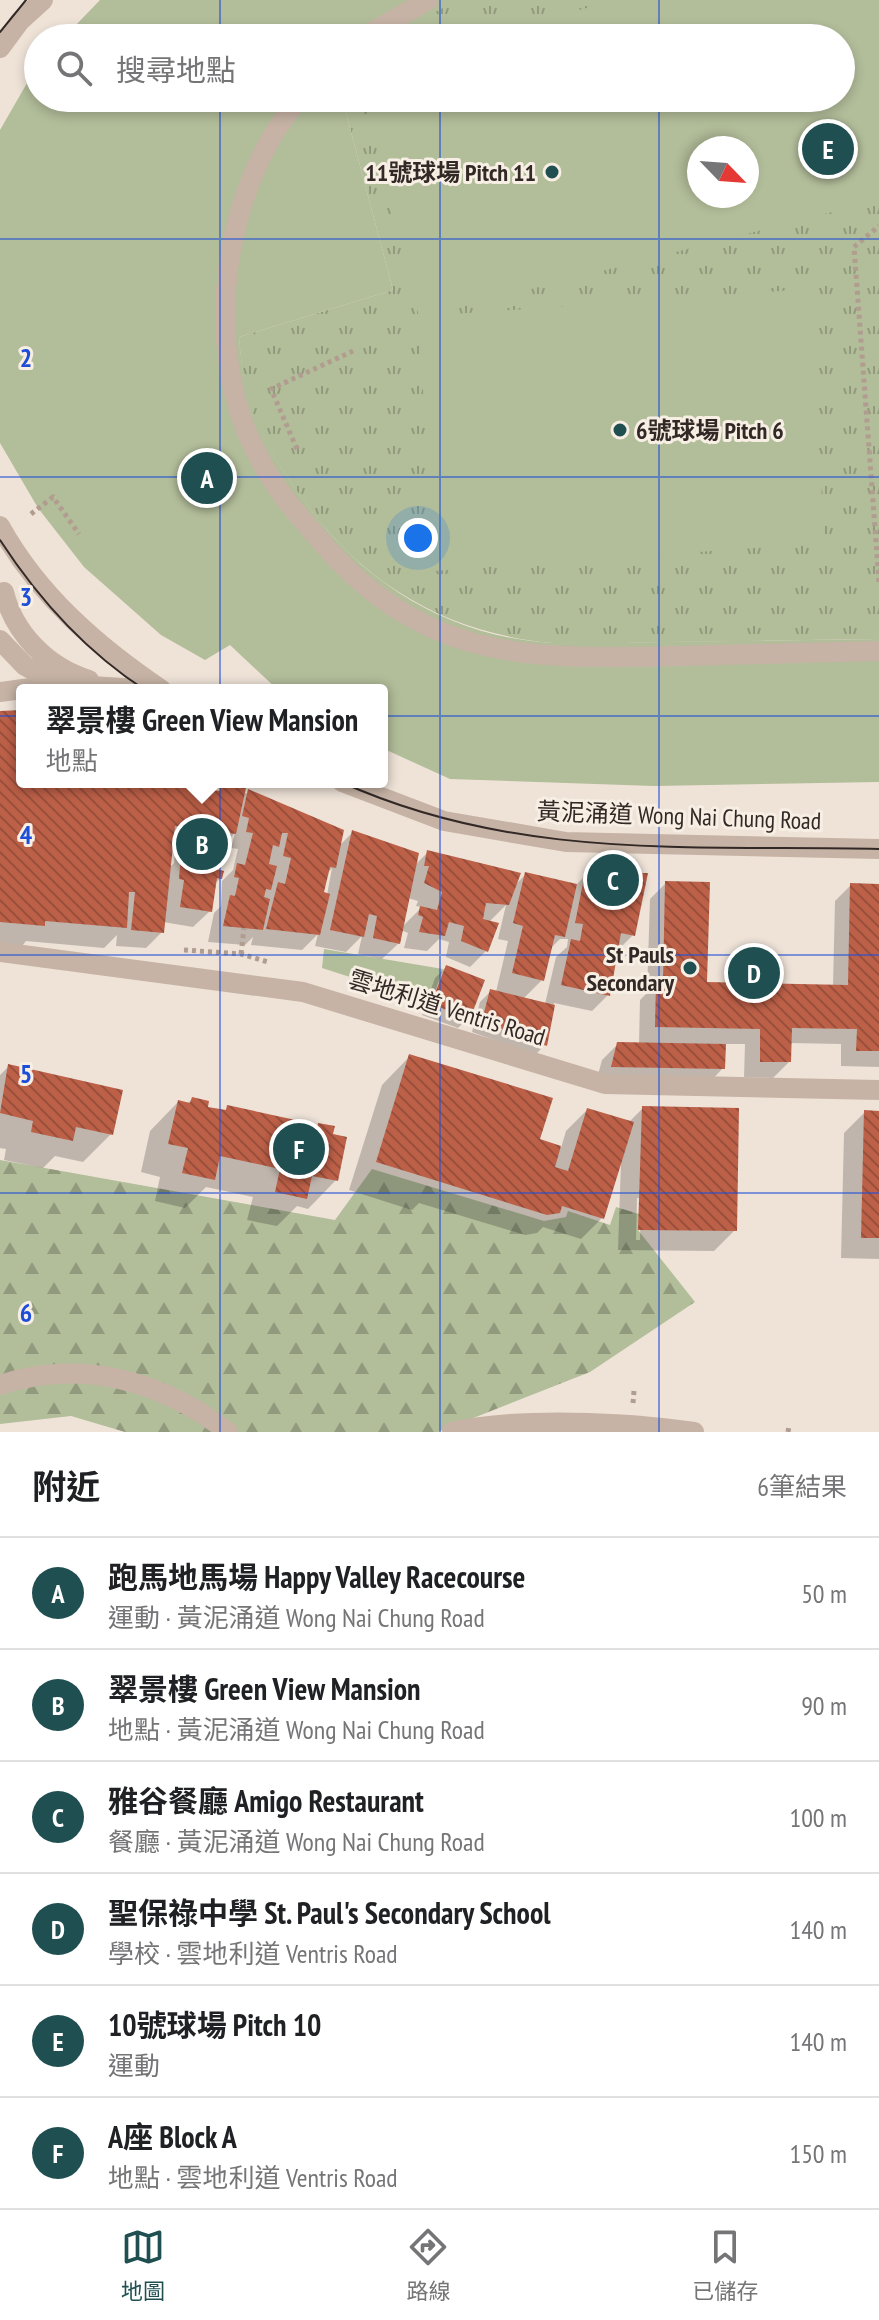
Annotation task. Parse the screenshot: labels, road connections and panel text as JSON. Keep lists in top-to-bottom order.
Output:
{
  "streets": {
    "street": ["黃泥涌道 Wong Nai Chung Road", "雲地利道 Ventris Road"]
  },
  "places": ["11號球場 Pitch 11", "6號球場 Pitch 6", "St Pauls Secondary"],
  "north": "bottom right",
  "page": {
    "search": "搜尋地點",
    "pins": [
      "E",
      "A",
      "B",
      "C",
      "D",
      "F"
    ],
    "popup": ["翠景樓 Green View Mansion", "地點"],
    "heading": ["附近", "6筆結果"],
    "list": [
      {
        "mark": "A",
        "name": "跑馬地馬場 Happy Valley Racecourse",
        "note": "運動 · 黃泥涌道 Wong Nai Chung Road",
        "value": "50 m"
      },
      {
        "mark": "B",
        "name": "翠景樓 Green View Mansion",
        "note": "地點 · 黃泥涌道 Wong Nai Chung Road",
        "value": "90 m"
      },
      {
        "mark": "C",
        "name": "雅谷餐廳 Amigo Restaurant",
        "note": "餐廳 · 黃泥涌道 Wong Nai Chung Road",
        "value": "100 m"
      },
      {
        "mark": "D",
        "name": "聖保祿中學 St. Paul's Secondary School",
        "note": "學校 · 雲地利道 Ventris Road",
        "value": "140 m"
      },
      {
        "mark": "E",
        "name": "10號球場 Pitch 10",
        "note": "運動",
        "value": "140 m"
      },
      {
        "mark": "F",
        "name": "A座 Block A",
        "note": "地點 · 雲地利道 Ventris Road",
        "value": "150 m"
      }
    ],
    "nav": ["地圖", "路線", "已儲存"]
  },
  "grid": {
    "rows": [
      "2",
      "3",
      "4",
      "5",
      "6"
    ]
  }
}
